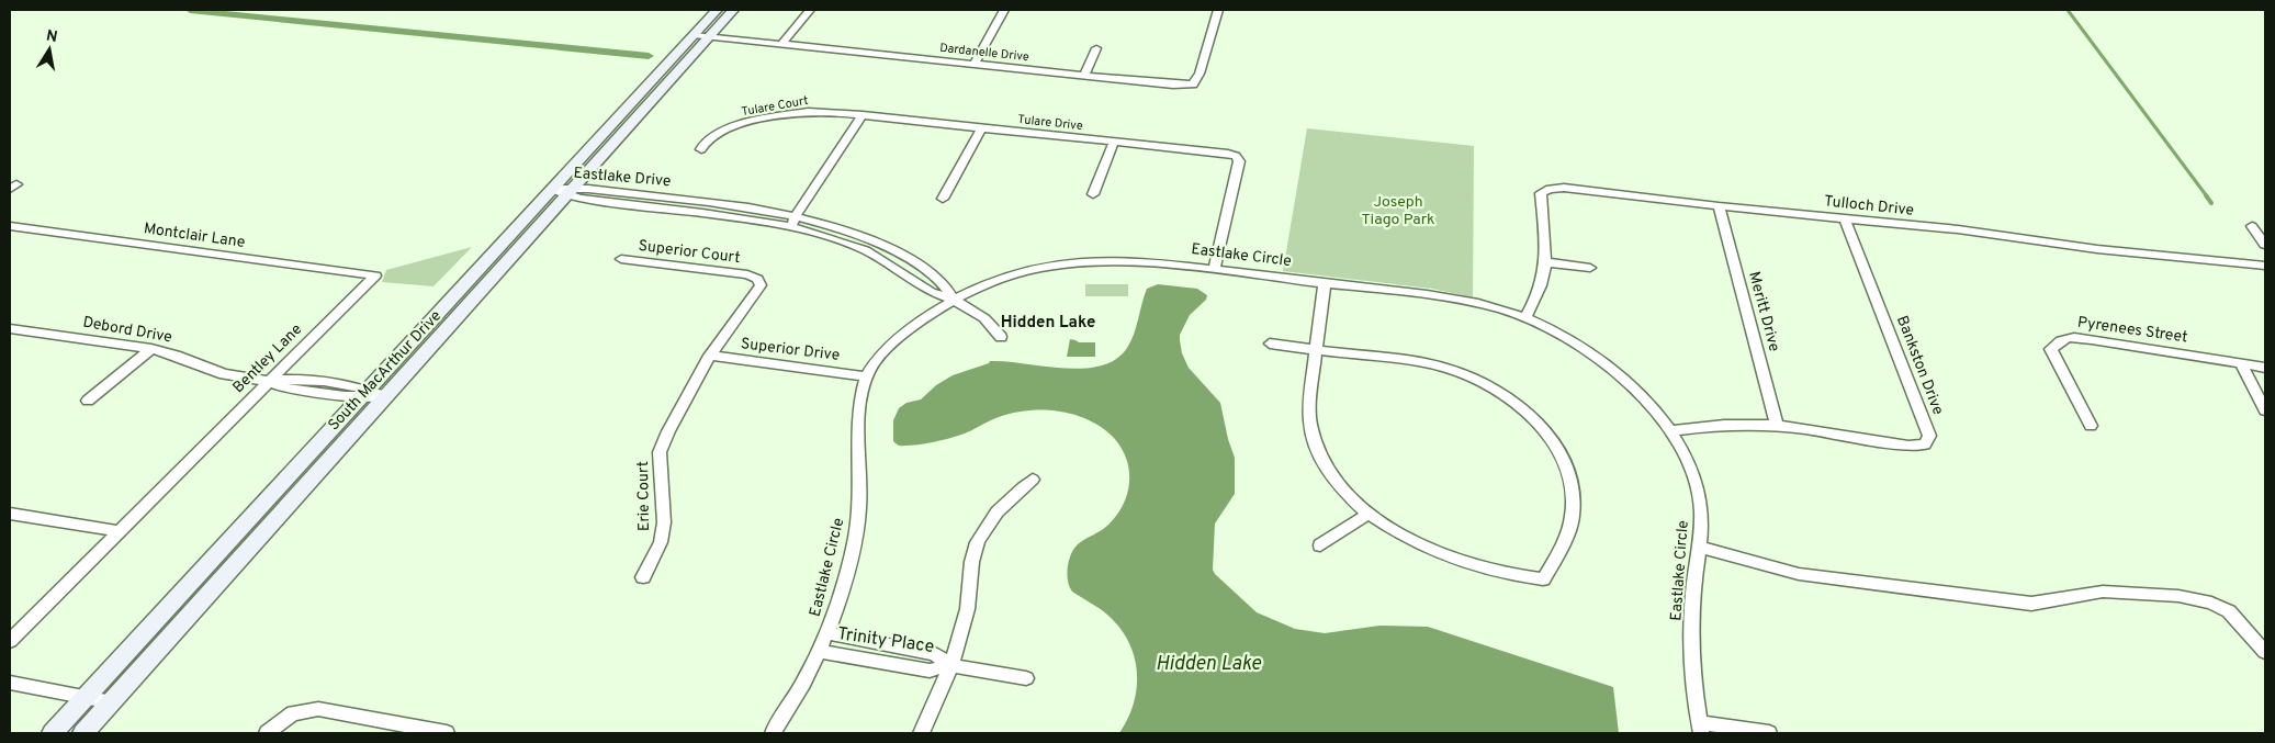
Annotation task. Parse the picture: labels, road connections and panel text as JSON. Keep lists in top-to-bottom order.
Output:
{
  "streets": {
    "main road": ["South MacArthur Drive"],
    "street": [
      "Dardanelle Drive",
      "Tulare Court",
      "Tulare Drive",
      "Eastlake Drive",
      "Tulloch Drive",
      "Montclair Lane",
      "Superior Court",
      "Eastlake Circle",
      "Meritt Drive",
      "Debord Drive",
      "Pyrenees Street",
      "Superior Drive",
      "Bentley Lane",
      "Bankston Drive",
      "Erie Court",
      "Trinity Place"
    ]
  },
  "crossings": [
    ["Dardanelle Drive", "South MacArthur Drive"],
    ["Tulare Court", "Tulare Drive"],
    ["Tulare Drive", "Eastlake Circle"],
    ["Eastlake Drive", "Eastlake Circle"],
    ["Eastlake Drive", "South MacArthur Drive"],
    ["Tulloch Drive", "Meritt Drive"],
    ["Tulloch Drive", "Bankston Drive"],
    ["Montclair Lane", "Bentley Lane"],
    ["Superior Court", "Superior Drive"],
    ["Superior Court", "Erie Court"],
    ["Eastlake Circle", "Superior Drive"],
    ["Eastlake Circle", "Trinity Place"],
    ["Meritt Drive", "Bankston Drive"],
    ["Debord Drive", "Bentley Lane"],
    ["Debord Drive", "South MacArthur Drive"],
    ["Superior Drive", "Erie Court"]
  ],
  "districts": ["Hidden Lake"],
  "water": ["Hidden Lake"],
  "parks": ["Joseph Tiago Park"],
  "north": "top"
}
